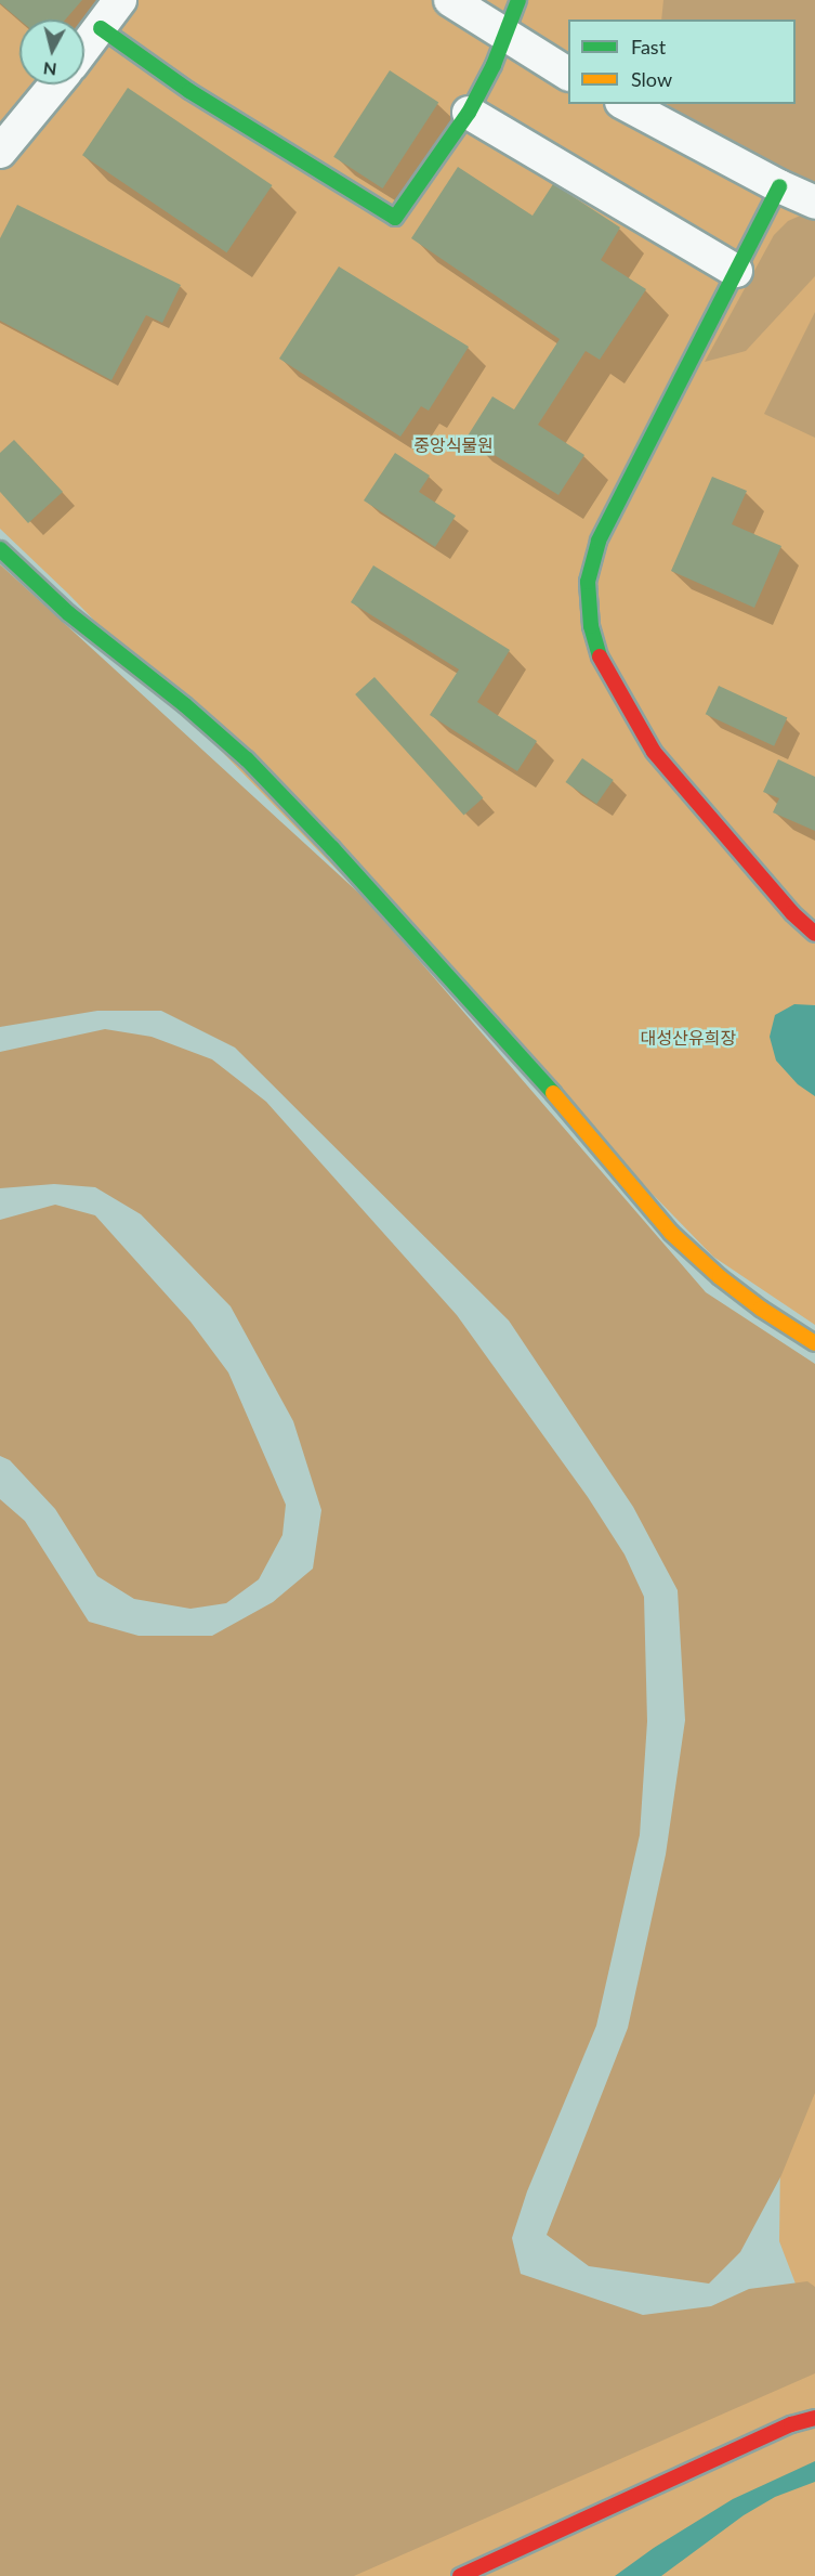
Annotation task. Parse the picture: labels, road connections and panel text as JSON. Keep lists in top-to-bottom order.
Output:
{
  "parks": ["중앙식물원", "대성산유희장"],
  "legend": ["Fast", "Slow"],
  "north": "bottom"
}
